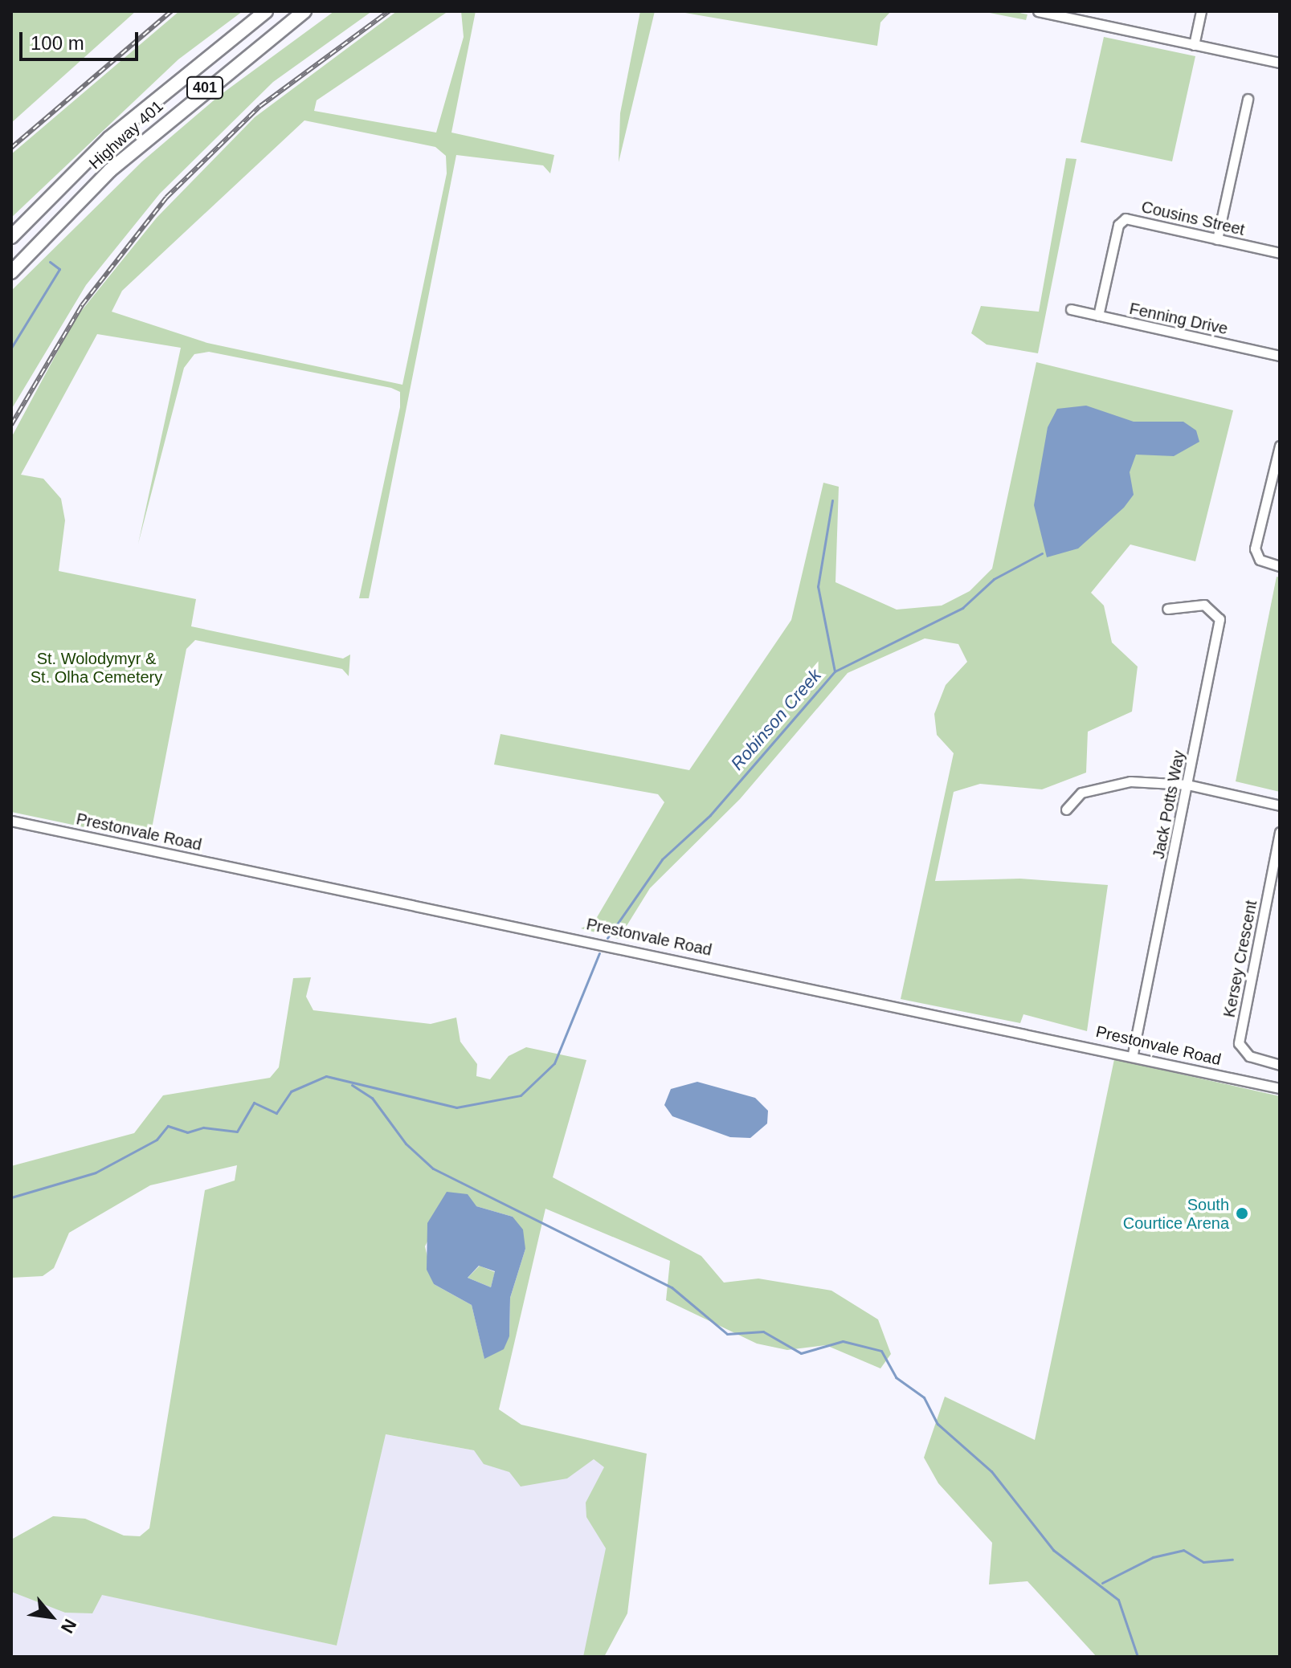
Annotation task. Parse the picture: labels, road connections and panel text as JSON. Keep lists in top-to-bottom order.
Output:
{
  "streets": {
    "highway": ["401", "Highway 401"],
    "street": [
      "Cousins Street",
      "Fenning Drive",
      "Jack Potts Way",
      "Prestonvale Road",
      "Kersey Crescent"
    ]
  },
  "crossings": [
    ["Cousins Street", "Fenning Drive"],
    ["Jack Potts Way", "Prestonvale Road"]
  ],
  "water": ["Robinson Creek"],
  "parks": ["St. Wolodymyr & St. Olha Cemetery"],
  "places": ["South Courtice Arena"],
  "scale_bar": "100 m",
  "north": "bottom right"
}
